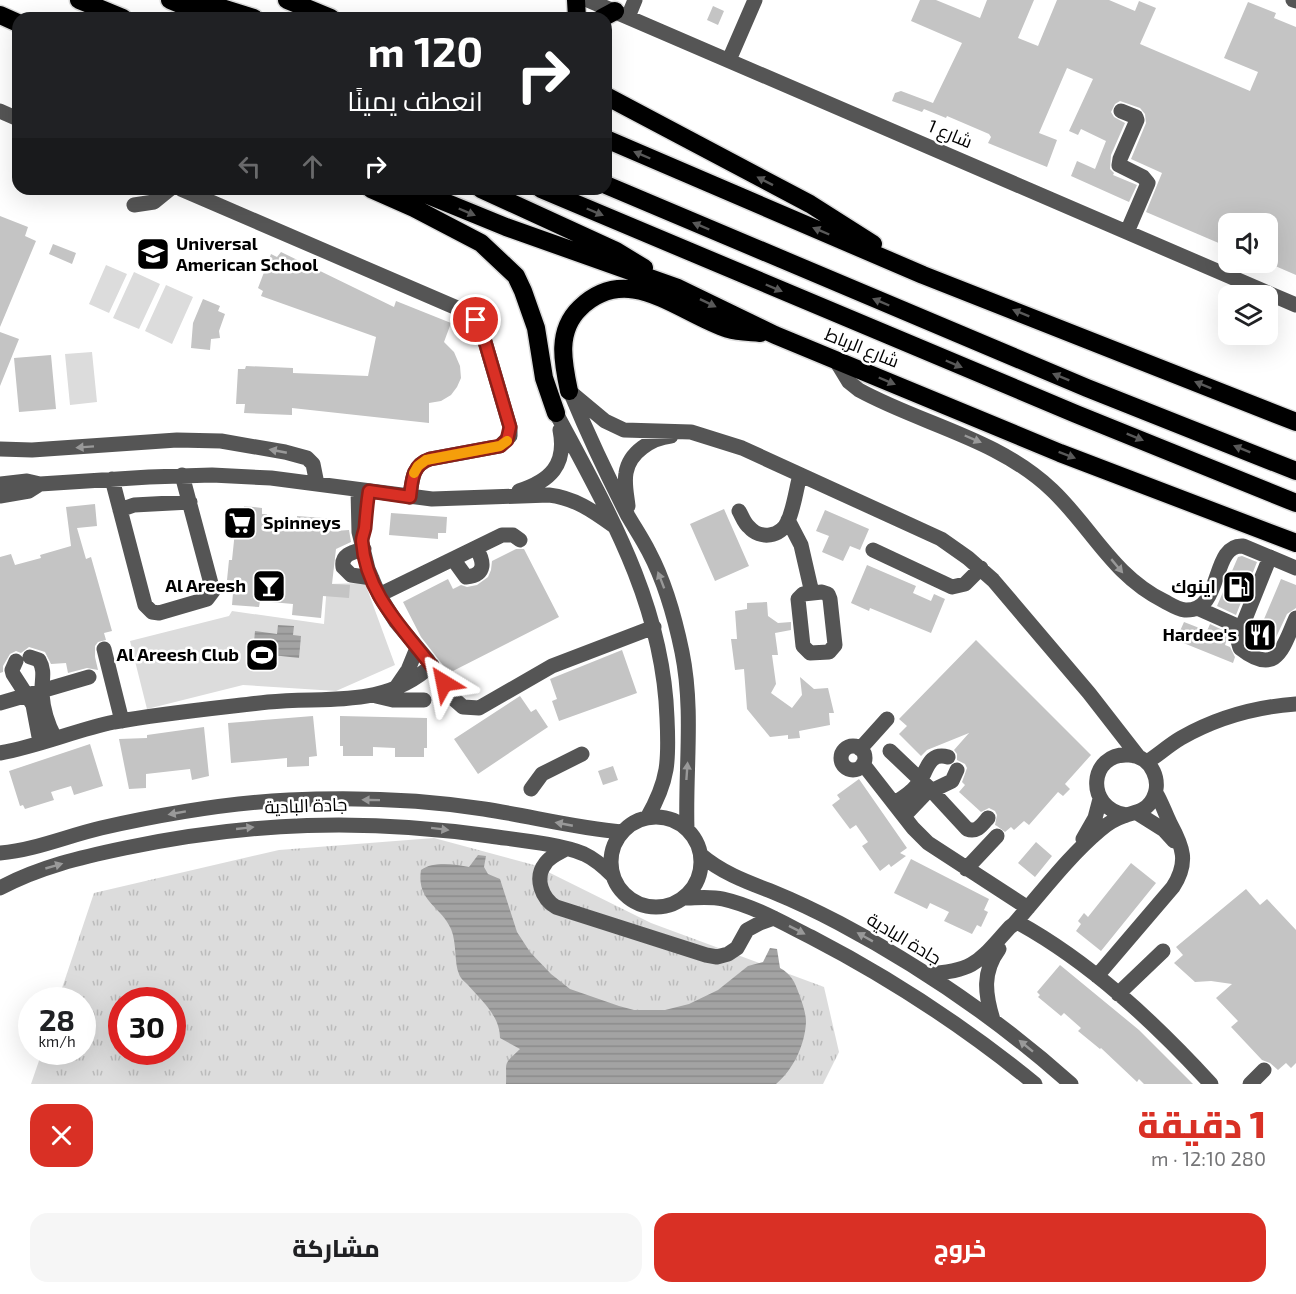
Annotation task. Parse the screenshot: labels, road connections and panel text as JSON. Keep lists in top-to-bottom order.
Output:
{
  "streets": {
    "highway": ["شارع الرباط"],
    "street": ["شارع 1", "جادة البادية"]
  },
  "places": {
    "school or university": ["Universal American School"],
    "supermarket": ["Spinneys"],
    "bar": ["Al Areesh"],
    "fuel station": ["اينوك"],
    "restaurant": ["Hardee's"],
    "sports": ["Al Areesh Club"]
  },
  "page": {
    "turn": ["120 m", "انعطف يمينًا"],
    "speed": "28 km/h",
    "limit": "30",
    "heading": ["1 دقيقة", "280 m · 12:10"],
    "buttons": ["خروج", "مشاركة"]
  }
}
